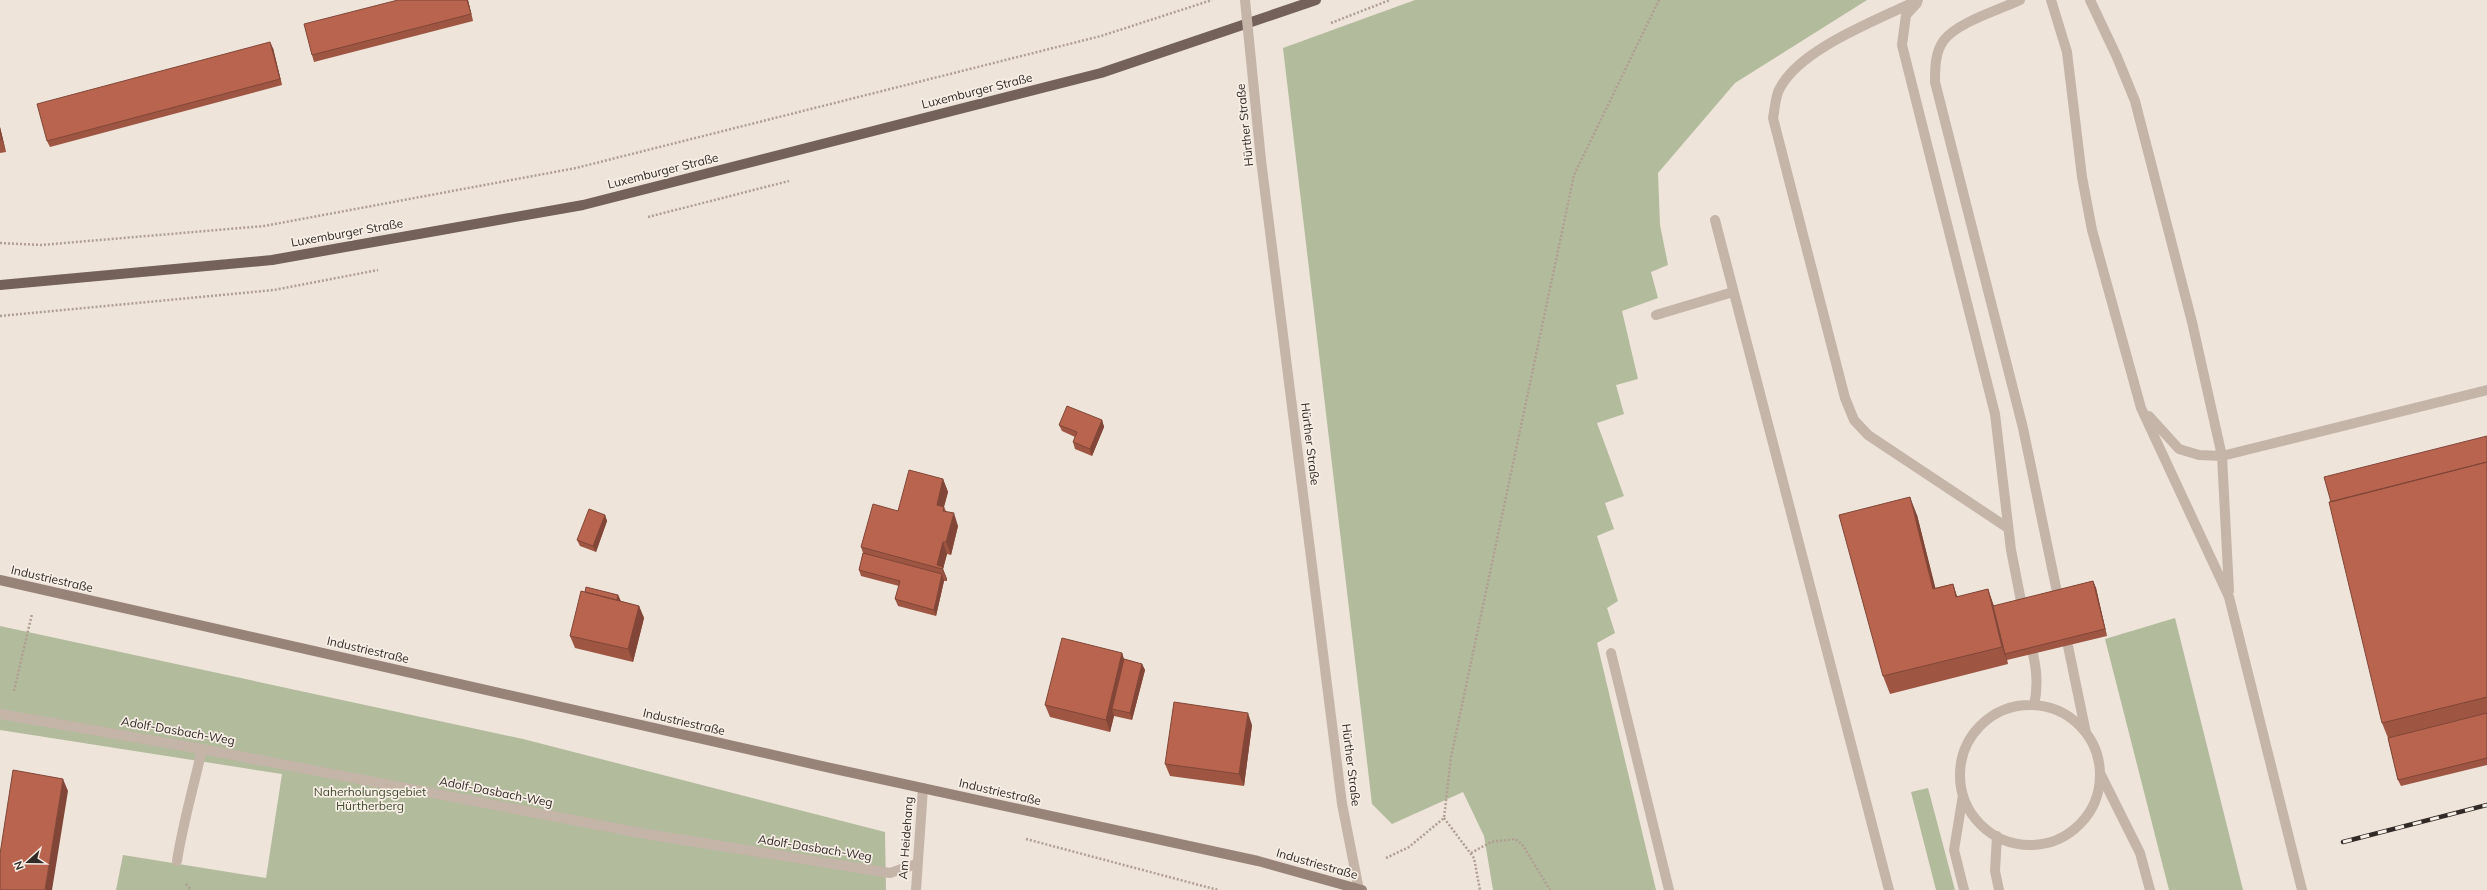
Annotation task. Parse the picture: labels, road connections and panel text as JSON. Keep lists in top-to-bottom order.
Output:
{
  "streets": {
    "main road": ["Luxemburger Straße", "Industriestraße"],
    "street": ["Hürther Straße", "Adolf-Dasbach-Weg", "Am Heidehang"]
  },
  "crossings": [
    ["Hürther Straße", "Industriestraße"],
    ["Industriestraße", "Am Heidehang"],
    ["Adolf-Dasbach-Weg", "Am Heidehang"]
  ],
  "parks": ["Naherholungsgebiet Hürtherberg"],
  "north": "left"
}
